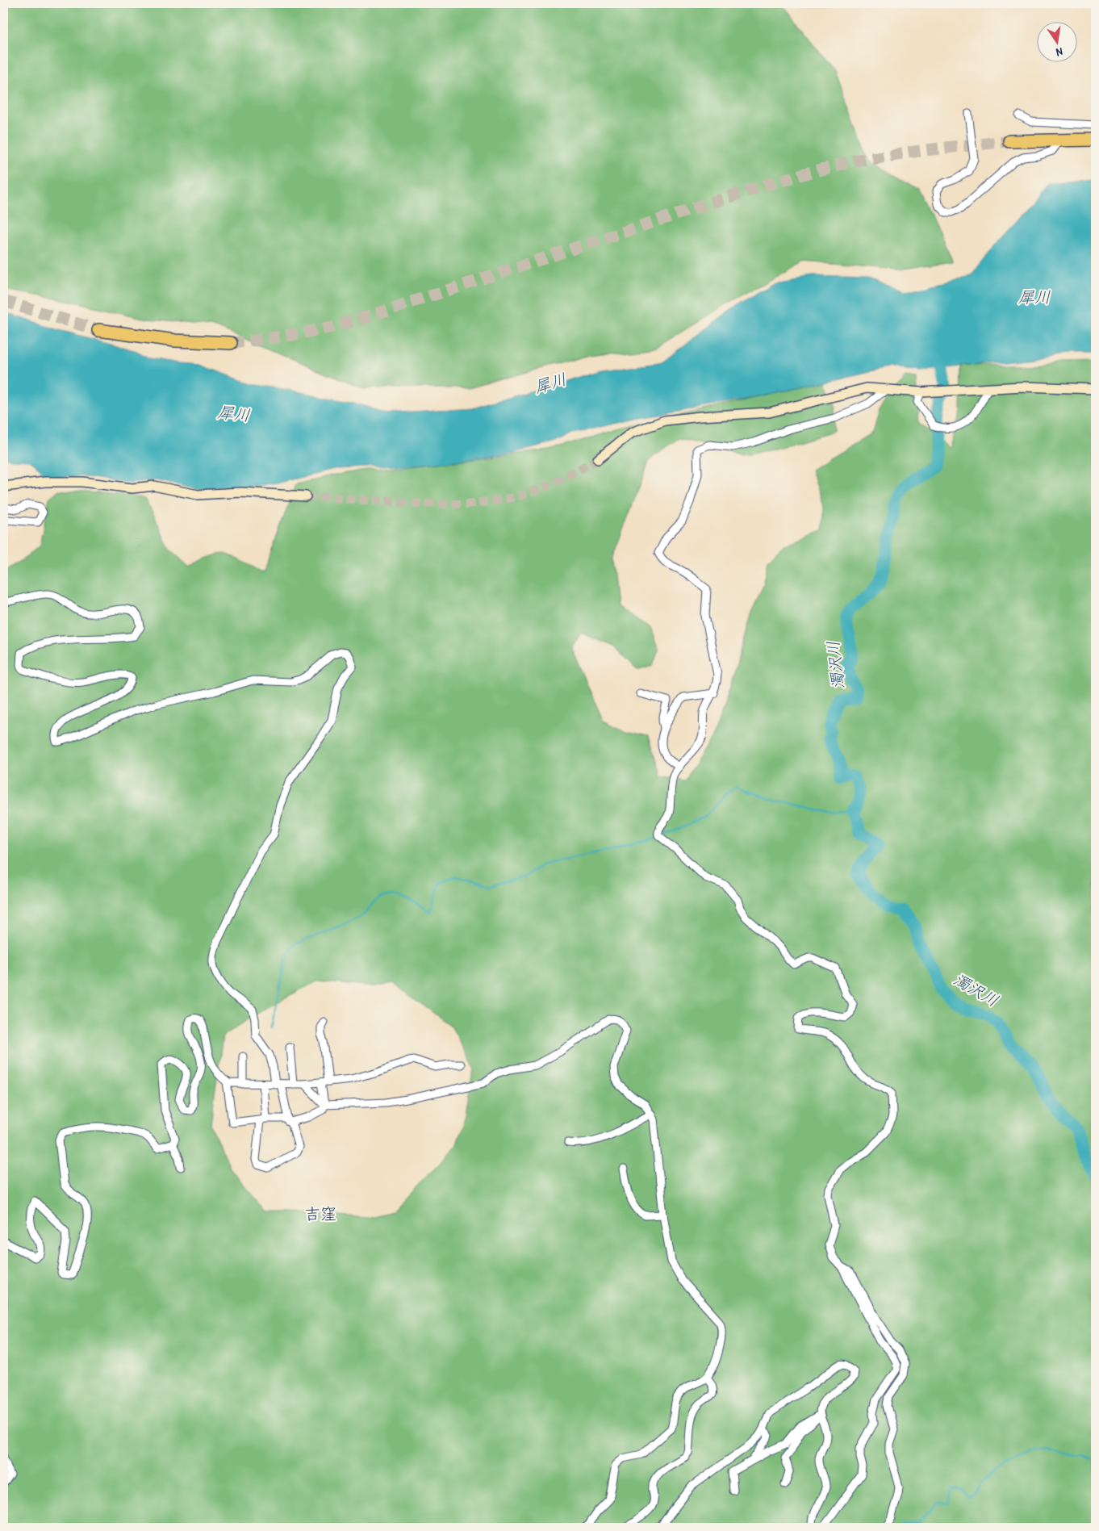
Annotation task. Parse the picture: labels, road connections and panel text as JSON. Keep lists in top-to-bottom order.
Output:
{
  "districts": ["吉窪"],
  "water": ["犀川", "濁沢川"],
  "north": "bottom"
}
